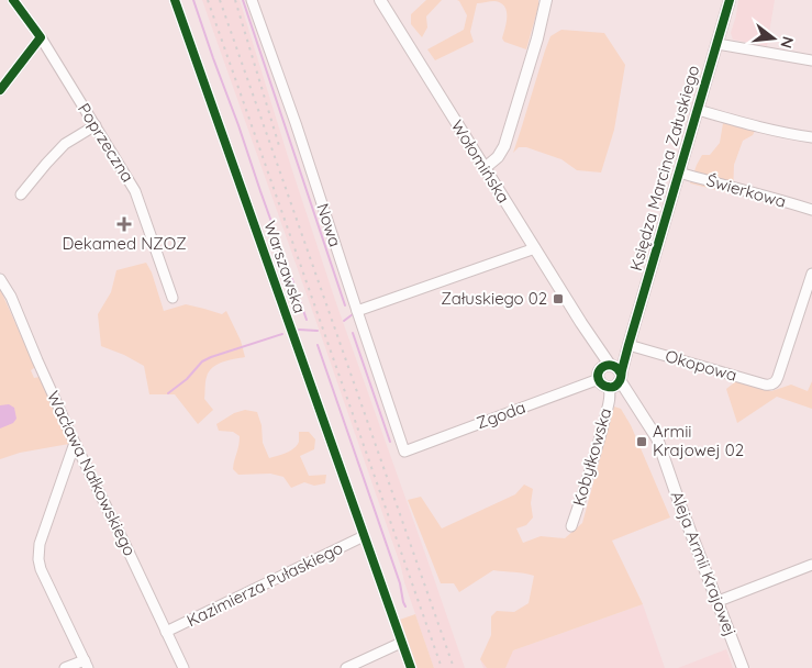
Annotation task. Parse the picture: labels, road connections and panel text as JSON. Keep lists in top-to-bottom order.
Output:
{
  "streets": {
    "street": [
      "Poprzeczna",
      "Wołomińska",
      "Księdza Marcina Załuskiego",
      "Świerkowa",
      "Nowa",
      "Warszawska",
      "Okopowa",
      "Zgoda",
      "Kobyłkowska",
      "Wacława Nałkowskiego",
      "Aleja Armii Krajowej",
      "Kazimierza Pułaskiego"
    ]
  },
  "crossings": [
    ["Wołomińska", "Księdza Marcina Załuskiego"],
    ["Wołomińska", "Zgoda"],
    ["Wołomińska", "Kobyłkowska"],
    ["Wołomińska", "Aleja Armii Krajowej"],
    ["Księdza Marcina Załuskiego", "Świerkowa"],
    ["Księdza Marcina Załuskiego", "Okopowa"],
    ["Księdza Marcina Załuskiego", "Zgoda"],
    ["Księdza Marcina Załuskiego", "Kobyłkowska"],
    ["Księdza Marcina Załuskiego", "Aleja Armii Krajowej"],
    ["Nowa", "Zgoda"],
    ["Warszawska", "Kazimierza Pułaskiego"],
    ["Zgoda", "Kobyłkowska"],
    ["Zgoda", "Aleja Armii Krajowej"],
    ["Kobyłkowska", "Aleja Armii Krajowej"],
    ["Wacława Nałkowskiego", "Kazimierza Pułaskiego"]
  ],
  "places": {
    "health": ["Dekamed NZOZ"],
    "transit": ["Załuskiego 02", "Armii Krajowej 02"]
  },
  "north": "right"
}
